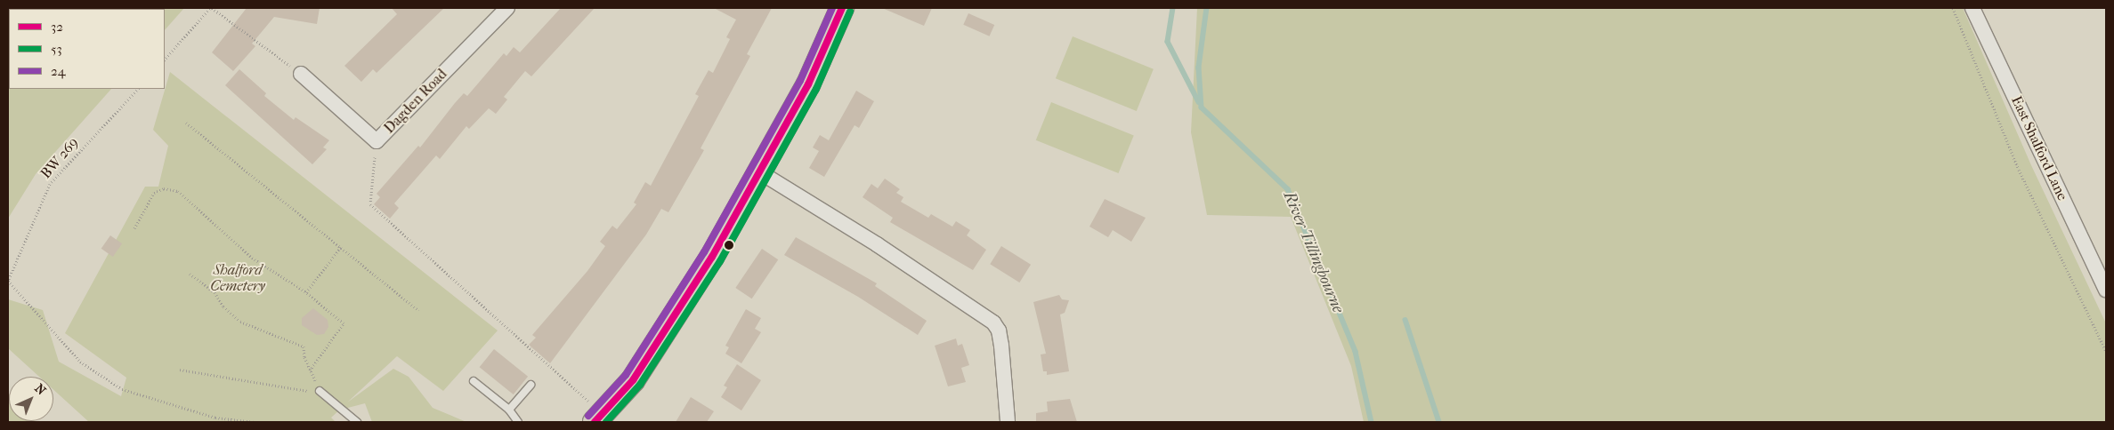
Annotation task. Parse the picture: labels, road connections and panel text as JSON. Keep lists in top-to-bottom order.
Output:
{
  "streets": {
    "street": ["Dagden Road", "East Shalford Lane"],
    "path": ["BW 269"]
  },
  "water": ["River Tillingbourne"],
  "parks": ["Shalford Cemetery"],
  "lines": ["transit line 32", "transit line 24", "transit line 53"],
  "legend": ["32", "53", "24"],
  "north": "top right"
}
